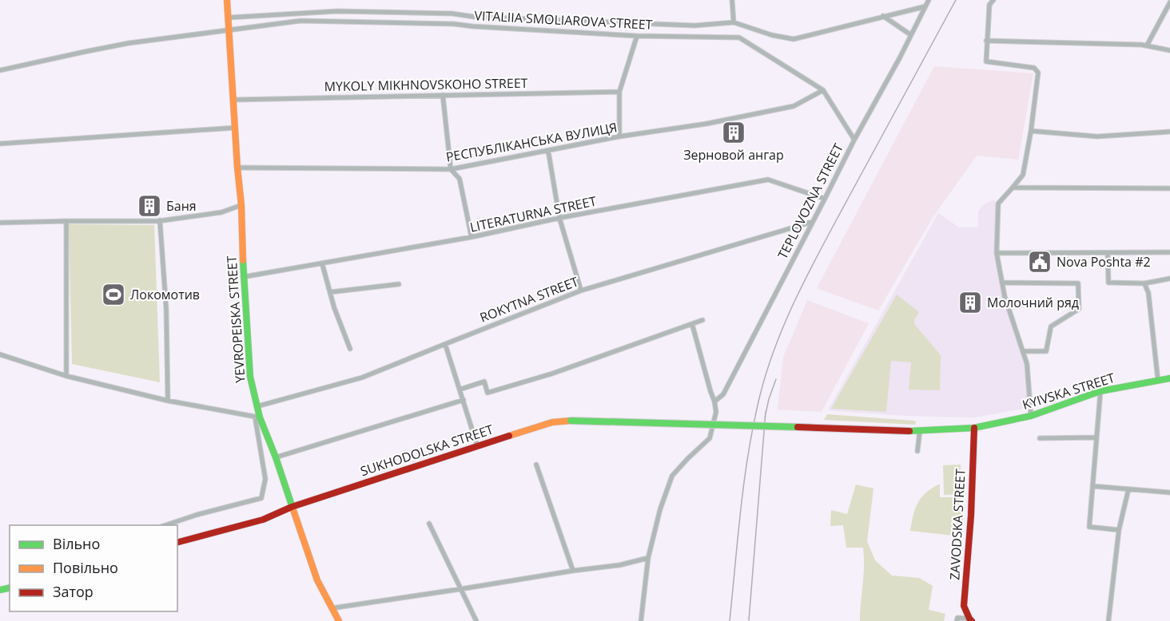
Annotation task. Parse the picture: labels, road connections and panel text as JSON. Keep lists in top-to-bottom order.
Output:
{
  "streets": {
    "main road": [
      "YEVROPEISKA STREET",
      "KYIVSKA STREET",
      "SUKHODOLSKA STREET",
      "ZAVODSKA STREET"
    ],
    "street": [
      "VITALIIA SMOLIAROVA STREET",
      "MYKOLY MIKHNOVSKOHO STREET",
      "РЕСПУБЛІКАНСЬКА ВУЛИЦЯ",
      "TEPLOVOZNA STREET",
      "LITERATURNA STREET",
      "ROKYTNA STREET"
    ]
  },
  "crossings": [
    ["VITALIIA SMOLIAROVA STREET", "РЕСПУБЛІКАНСЬКА ВУЛИЦЯ"],
    ["VITALIIA SMOLIAROVA STREET", "TEPLOVOZNA STREET"],
    ["VITALIIA SMOLIAROVA STREET", "YEVROPEISKA STREET"],
    ["MYKOLY MIKHNOVSKOHO STREET", "YEVROPEISKA STREET"],
    ["РЕСПУБЛІКАНСЬКА ВУЛИЦЯ", "YEVROPEISKA STREET"],
    ["TEPLOVOZNA STREET", "LITERATURNA STREET"],
    ["TEPLOVOZNA STREET", "ROKYTNA STREET"],
    ["LITERATURNA STREET", "YEVROPEISKA STREET"],
    ["ROKYTNA STREET", "YEVROPEISKA STREET"],
    ["YEVROPEISKA STREET", "SUKHODOLSKA STREET"],
    ["KYIVSKA STREET", "SUKHODOLSKA STREET"],
    ["KYIVSKA STREET", "ZAVODSKA STREET"]
  ],
  "places": {
    "building": ["Зерновой ангар", "Баня", "Молочний ряд"],
    "public building": ["Nova Poshta #2"],
    "sports": ["Локомотив"]
  },
  "legend": ["Вільно", "Повільно", "Затор"]
}
